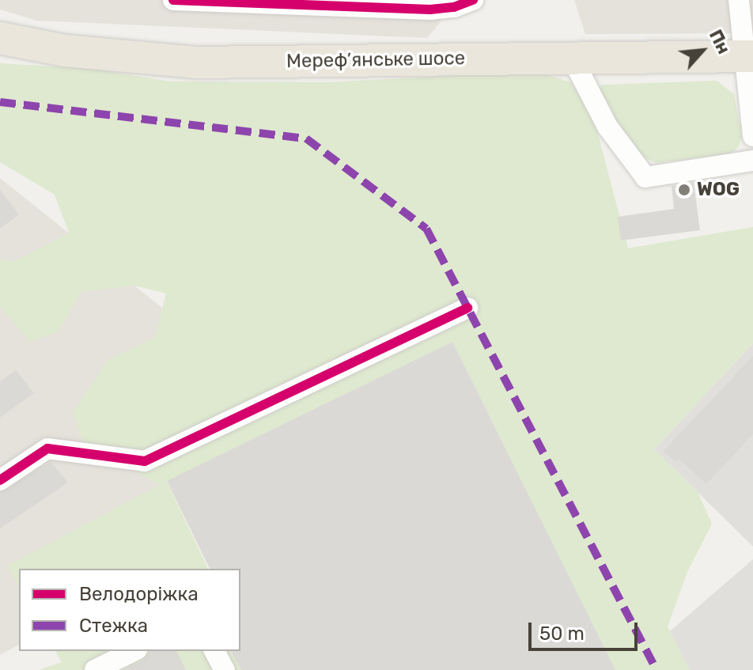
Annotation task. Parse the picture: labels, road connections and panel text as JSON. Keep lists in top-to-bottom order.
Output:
{
  "streets": {
    "highway": ["Мереф’янське шосе"]
  },
  "places": ["WOG"],
  "legend": ["Велодоріжка", "Стежка"],
  "scale_bar": "50 m",
  "north": "top right"
}
